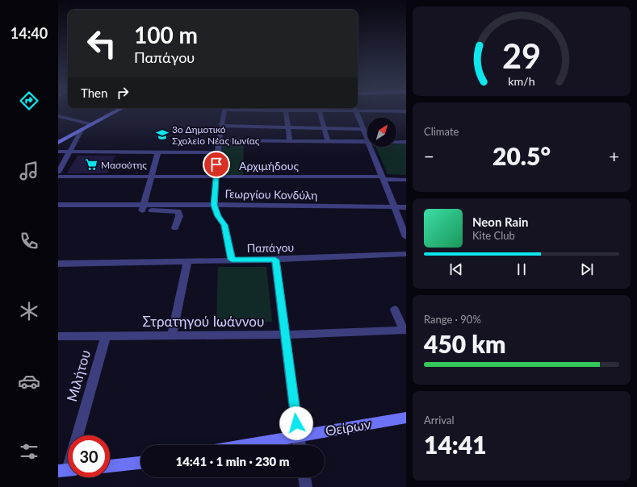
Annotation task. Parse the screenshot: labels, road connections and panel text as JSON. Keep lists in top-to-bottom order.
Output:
{
  "streets": {
    "street": [
      "Αρχιμήδους",
      "Γεωργίου Κονδύλη",
      "Παπάγου",
      "Στρατηγού Ιωάννου",
      "Μιλήτου",
      "Θείρων"
    ]
  },
  "crossings": [
    ["Στρατηγού Ιωάννου", "Μιλήτου"]
  ],
  "places": {
    "school or university": ["3ο Δημοτικό Σχολείο Νέας Ιωνίας"],
    "supermarket": ["Μασούτης"]
  },
  "north": "top right",
  "page": {
    "tabs": "14:40",
    "turn": ["100 m", "Παπάγου"],
    "then": "Then",
    "tile": [
      "Climate",
      ["Range · 90%", "450 km"],
      ["Arrival", "14:41"]
    ],
    "heat": ["−", "20.5°", "+"],
    "song": ["Neon Rain", "Kite Club"],
    "limit": "30",
    "trip": "14:41 · 1 min · 230 m",
    "gauge": ["29", "km/h"]
  }
}
